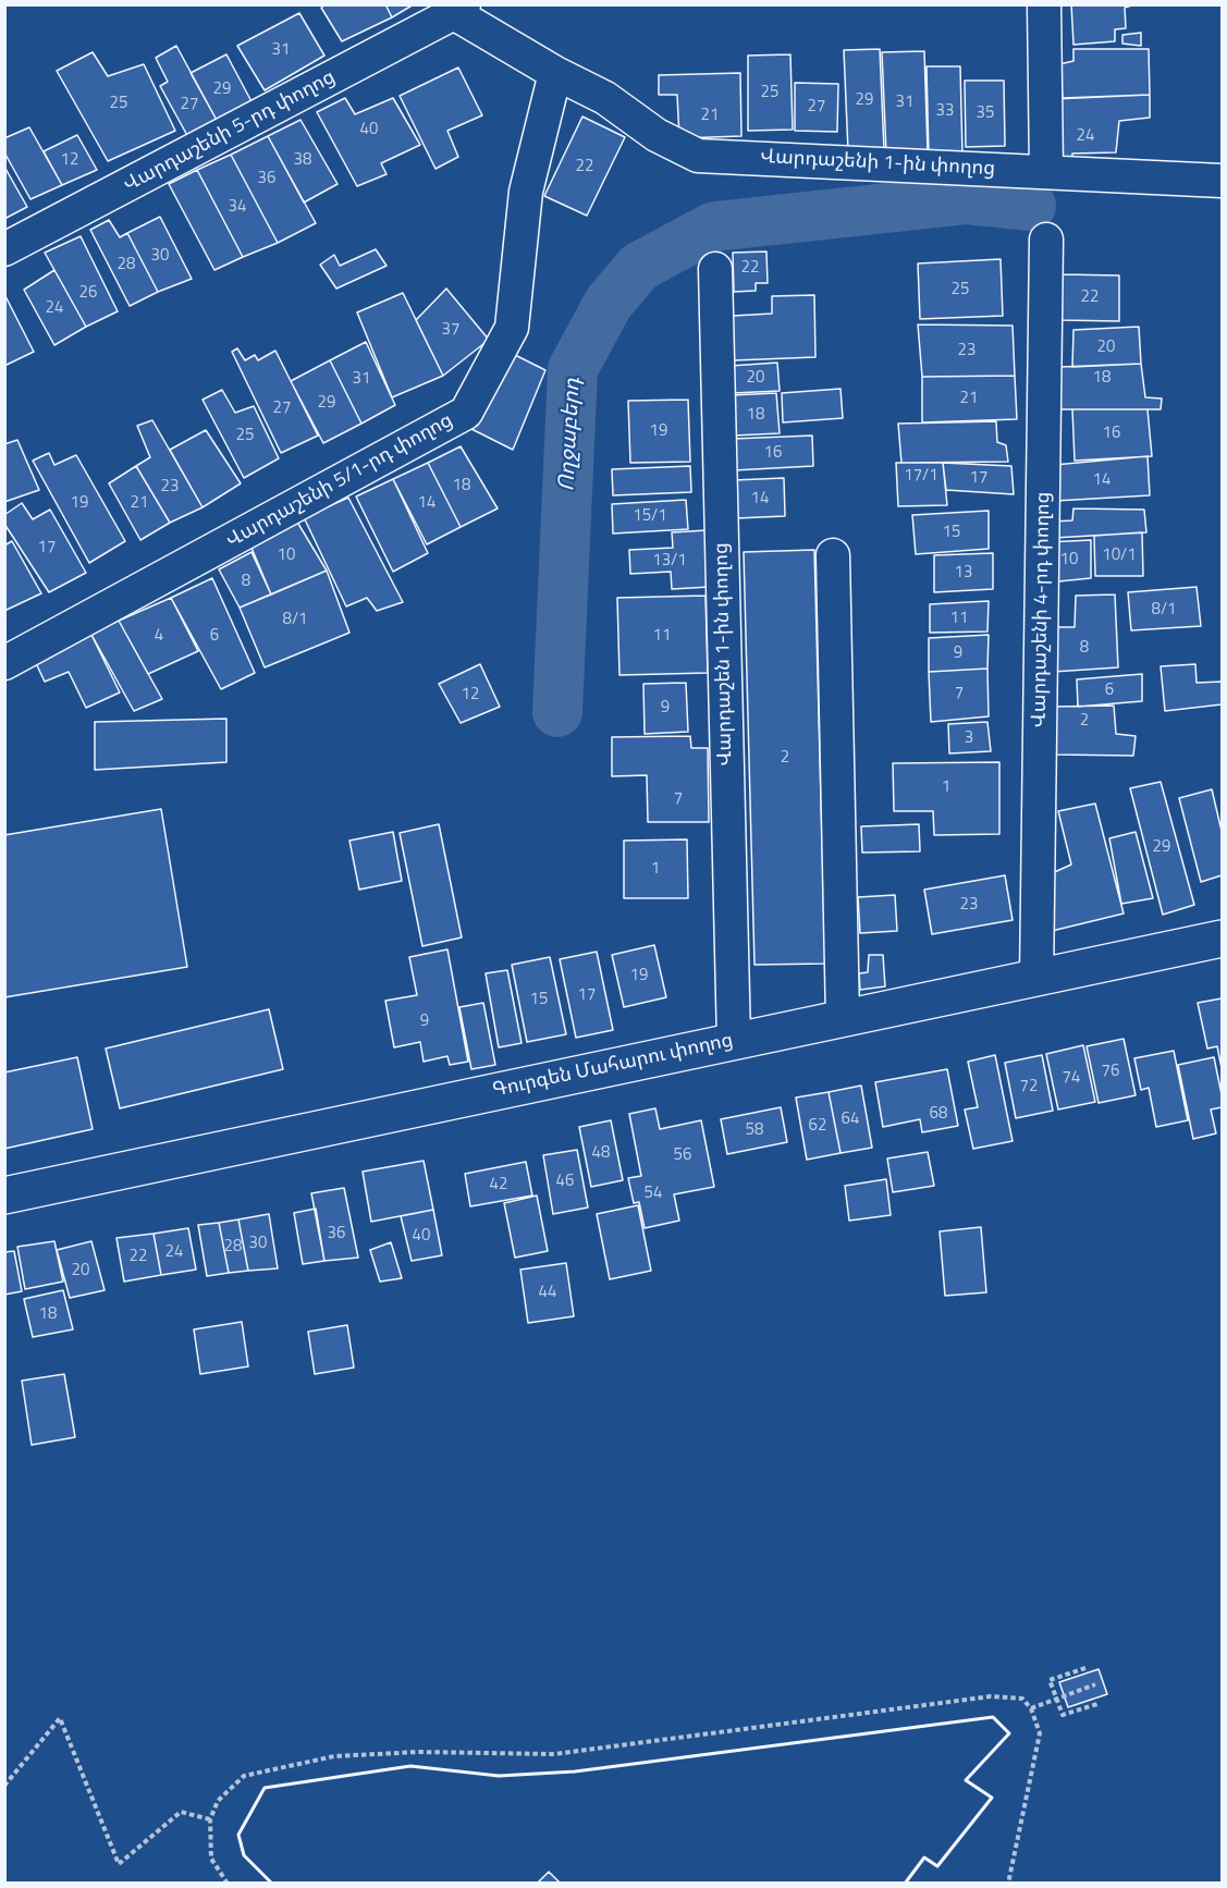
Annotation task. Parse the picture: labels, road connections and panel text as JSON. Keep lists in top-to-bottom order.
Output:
{
  "streets": {
    "main road": ["Գուրգեն Մահարու փողոց"],
    "street": [
      "Վարդաշենի 5-րդ փողոց",
      "Վարդաշենի 1-ին փողոց",
      "Վարդաշենի 5/1-րդ փողոց",
      "Վարդաշենի 4-րդ փողոց",
      "Վարդաշեն 1-ին փողոց"
    ]
  },
  "crossings": [
    ["Վարդաշենի 5-րդ փողոց", "Վարդաշենի 1-ին փողոց"],
    ["Վարդաշենի 1-ին փողոց", "Վարդաշենի 5/1-րդ փողոց"],
    ["Վարդաշենի 4-րդ փողոց", "Գուրգեն Մահարու փողոց"],
    ["Վարդաշեն 1-ին փողոց", "Գուրգեն Մահարու փողոց"]
  ],
  "water": ["Ողջաբերդ"],
  "house_numbers": [
    "31",
    "29",
    "25",
    "29",
    "31",
    "25",
    "27",
    "27",
    "33",
    "35",
    "21",
    "40",
    "24",
    "12",
    "38",
    "22",
    "36",
    "34",
    "30",
    "28",
    "22",
    "25",
    "26",
    "22",
    "24",
    "37",
    "20",
    "23",
    "20",
    "18",
    "31",
    "21",
    "29",
    "27",
    "18",
    "19",
    "16",
    "25",
    "16",
    "17/1",
    "17",
    "14",
    "18",
    "23",
    "14",
    "19",
    "21",
    "14",
    "15/1",
    "15",
    "17",
    "10",
    "10/1",
    "10",
    "13/1",
    "13",
    "8",
    "8/1",
    "11",
    "8/1",
    "4",
    "6",
    "11",
    "8",
    "9",
    "6",
    "7",
    "12",
    "9",
    "2",
    "3",
    "2",
    "1",
    "7",
    "29",
    "1",
    "23",
    "19",
    "17",
    "15",
    "9",
    "76",
    "74",
    "72",
    "68",
    "64",
    "62",
    "58",
    "48",
    "56",
    "46",
    "42",
    "54",
    "36",
    "40",
    "30",
    "28",
    "24",
    "22",
    "20",
    "44",
    "18"
  ]
}
